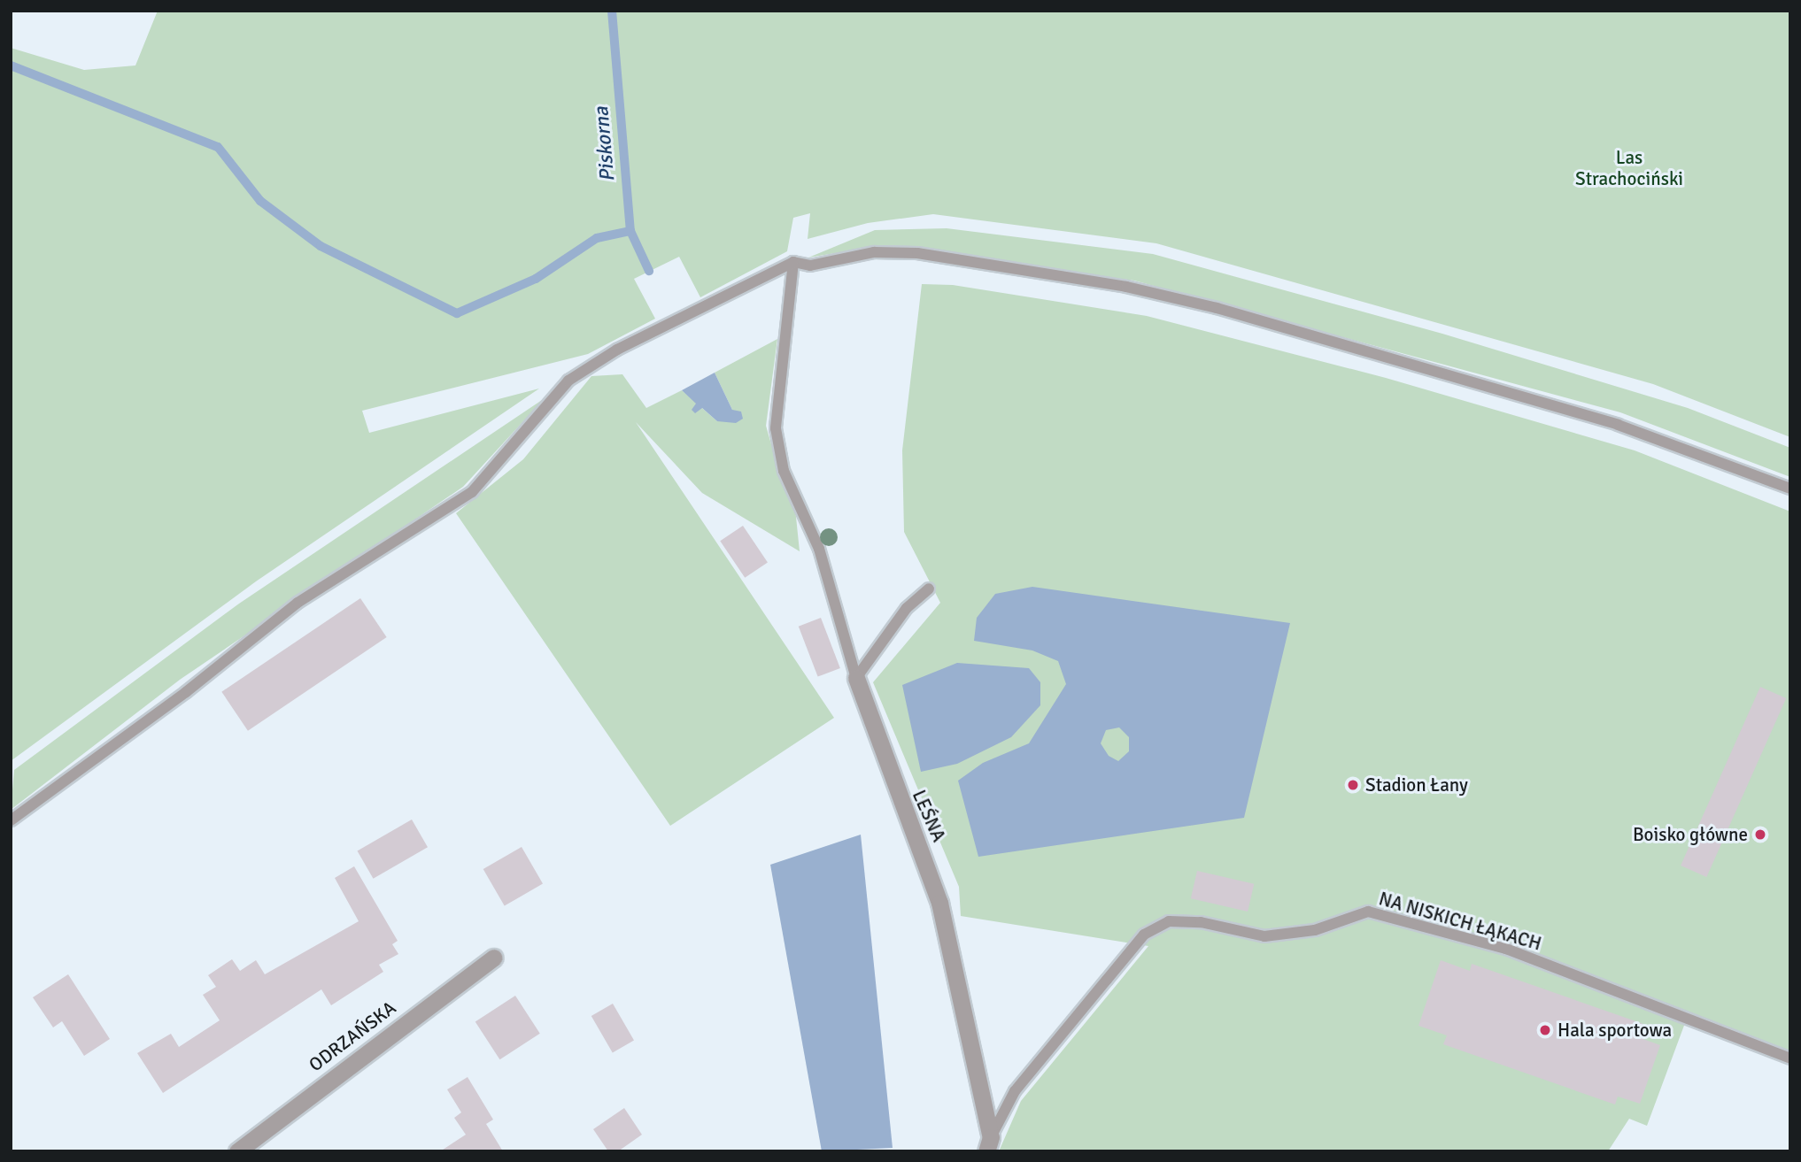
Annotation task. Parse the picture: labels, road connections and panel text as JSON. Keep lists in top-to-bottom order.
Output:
{
  "streets": {
    "street": ["LEŚNA", "ODRZAŃSKA"],
    "lane": ["NA NISKICH ŁĄKACH"]
  },
  "crossings": [
    ["LEŚNA", "NA NISKICH ŁĄKACH"]
  ],
  "water": ["Piskorna"],
  "parks": ["Las Strachociński"],
  "places": ["Stadion Łany", "Boisko główne", "Hala sportowa"]
}
